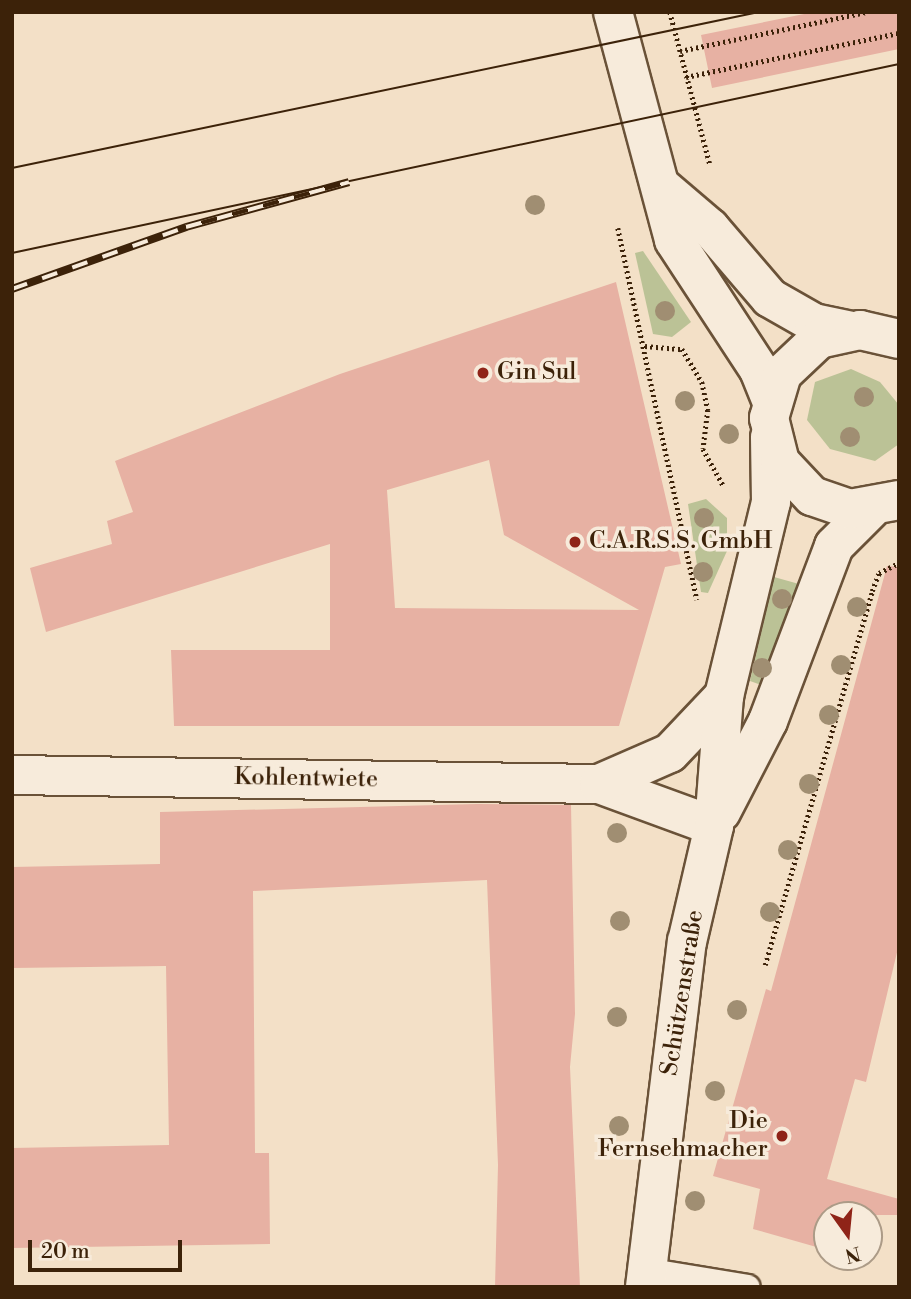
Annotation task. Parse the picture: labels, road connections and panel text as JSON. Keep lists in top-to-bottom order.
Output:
{
  "streets": {
    "street": ["Kohlentwiete", "Schützenstraße"]
  },
  "crossings": [
    ["Kohlentwiete", "Schützenstraße"]
  ],
  "places": ["Gin Sul", "C.A.R.S.S. GmbH", "Die Fernsehmacher"],
  "scale_bar": "20 m",
  "north": "bottom"
}
